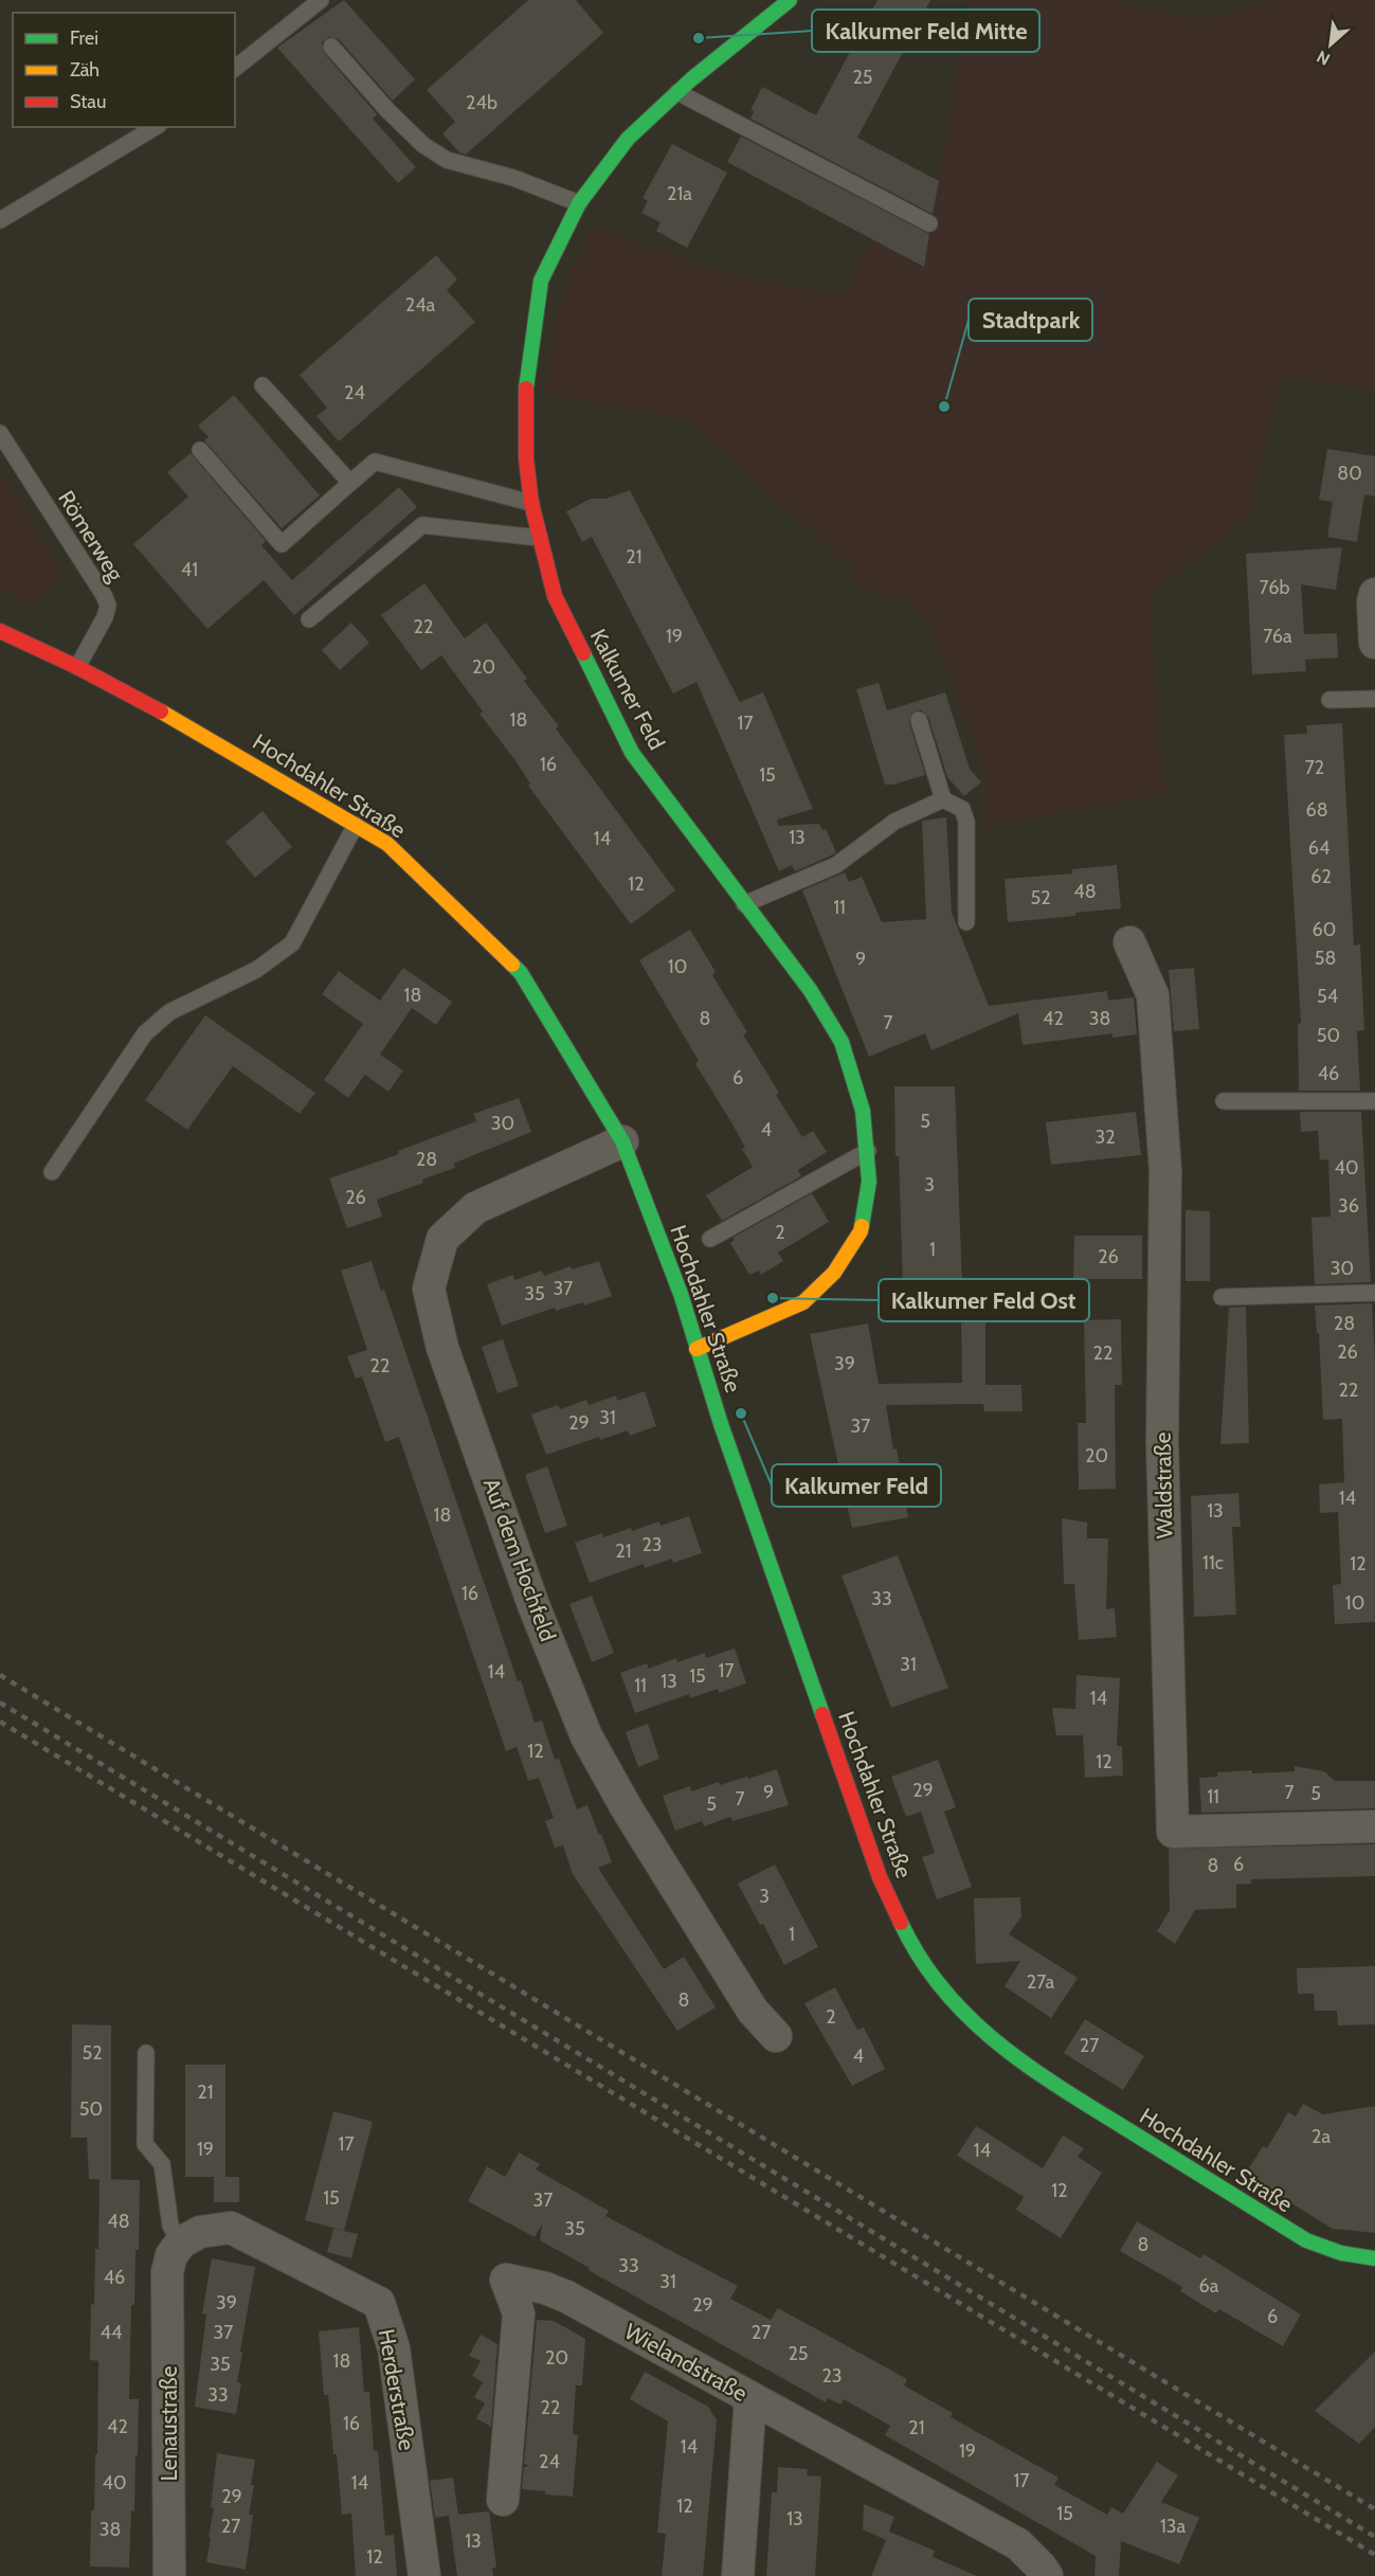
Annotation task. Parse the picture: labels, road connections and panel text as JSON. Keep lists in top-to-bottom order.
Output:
{
  "streets": {
    "main road": ["Kalkumer Feld", "Hochdahler Straße"],
    "street": [
      "Waldstraße",
      "Auf dem Hochfeld",
      "Wielandstraße",
      "Herderstraße",
      "Lenaustraße"
    ],
    "lane": ["Römerweg"]
  },
  "crossings": [
    ["Römerweg", "Hochdahler Straße"],
    ["Kalkumer Feld", "Hochdahler Straße"],
    ["Hochdahler Straße", "Auf dem Hochfeld"],
    ["Herderstraße", "Lenaustraße"]
  ],
  "places": [
    "Kalkumer Feld Mitte",
    "Stadtpark",
    "Kalkumer Feld Ost",
    "Kalkumer Feld"
  ],
  "house_numbers": [
    "25",
    "24b",
    "21a",
    "24a",
    "24",
    "80",
    "21",
    "41",
    "76b",
    "22",
    "19",
    "76a",
    "20",
    "18",
    "17",
    "16",
    "72",
    "15",
    "68",
    "13",
    "14",
    "64",
    "62",
    "12",
    "48",
    "52",
    "11",
    "60",
    "58",
    "9",
    "10",
    "18",
    "54",
    "8",
    "42",
    "38",
    "7",
    "50",
    "46",
    "6",
    "5",
    "30",
    "4",
    "32",
    "28",
    "40",
    "3",
    "26",
    "36",
    "2",
    "1",
    "26",
    "30",
    "37",
    "35",
    "28",
    "26",
    "22",
    "39",
    "22",
    "22",
    "31",
    "29",
    "37",
    "20",
    "14",
    "13",
    "18",
    "23",
    "21",
    "11c",
    "12",
    "16",
    "33",
    "10",
    "31",
    "17",
    "14",
    "15",
    "13",
    "11",
    "14",
    "12",
    "12",
    "29",
    "9",
    "7",
    "5",
    "11",
    "7",
    "5",
    "6",
    "8",
    "3",
    "1",
    "27a",
    "8",
    "2",
    "27",
    "52",
    "4",
    "21",
    "50",
    "2a",
    "17",
    "19",
    "14",
    "12",
    "15",
    "37",
    "48",
    "35",
    "8",
    "33",
    "46",
    "31",
    "6a",
    "39",
    "29",
    "6",
    "44",
    "37",
    "27",
    "25",
    "20",
    "18",
    "35",
    "23",
    "33",
    "22",
    "16",
    "42",
    "21",
    "14",
    "19",
    "24",
    "17",
    "40",
    "14",
    "29",
    "12",
    "15",
    "13",
    "27",
    "13a",
    "38",
    "13",
    "12"
  ],
  "legend": ["Frei", "Zäh", "Stau"],
  "north": "bottom left"
}
